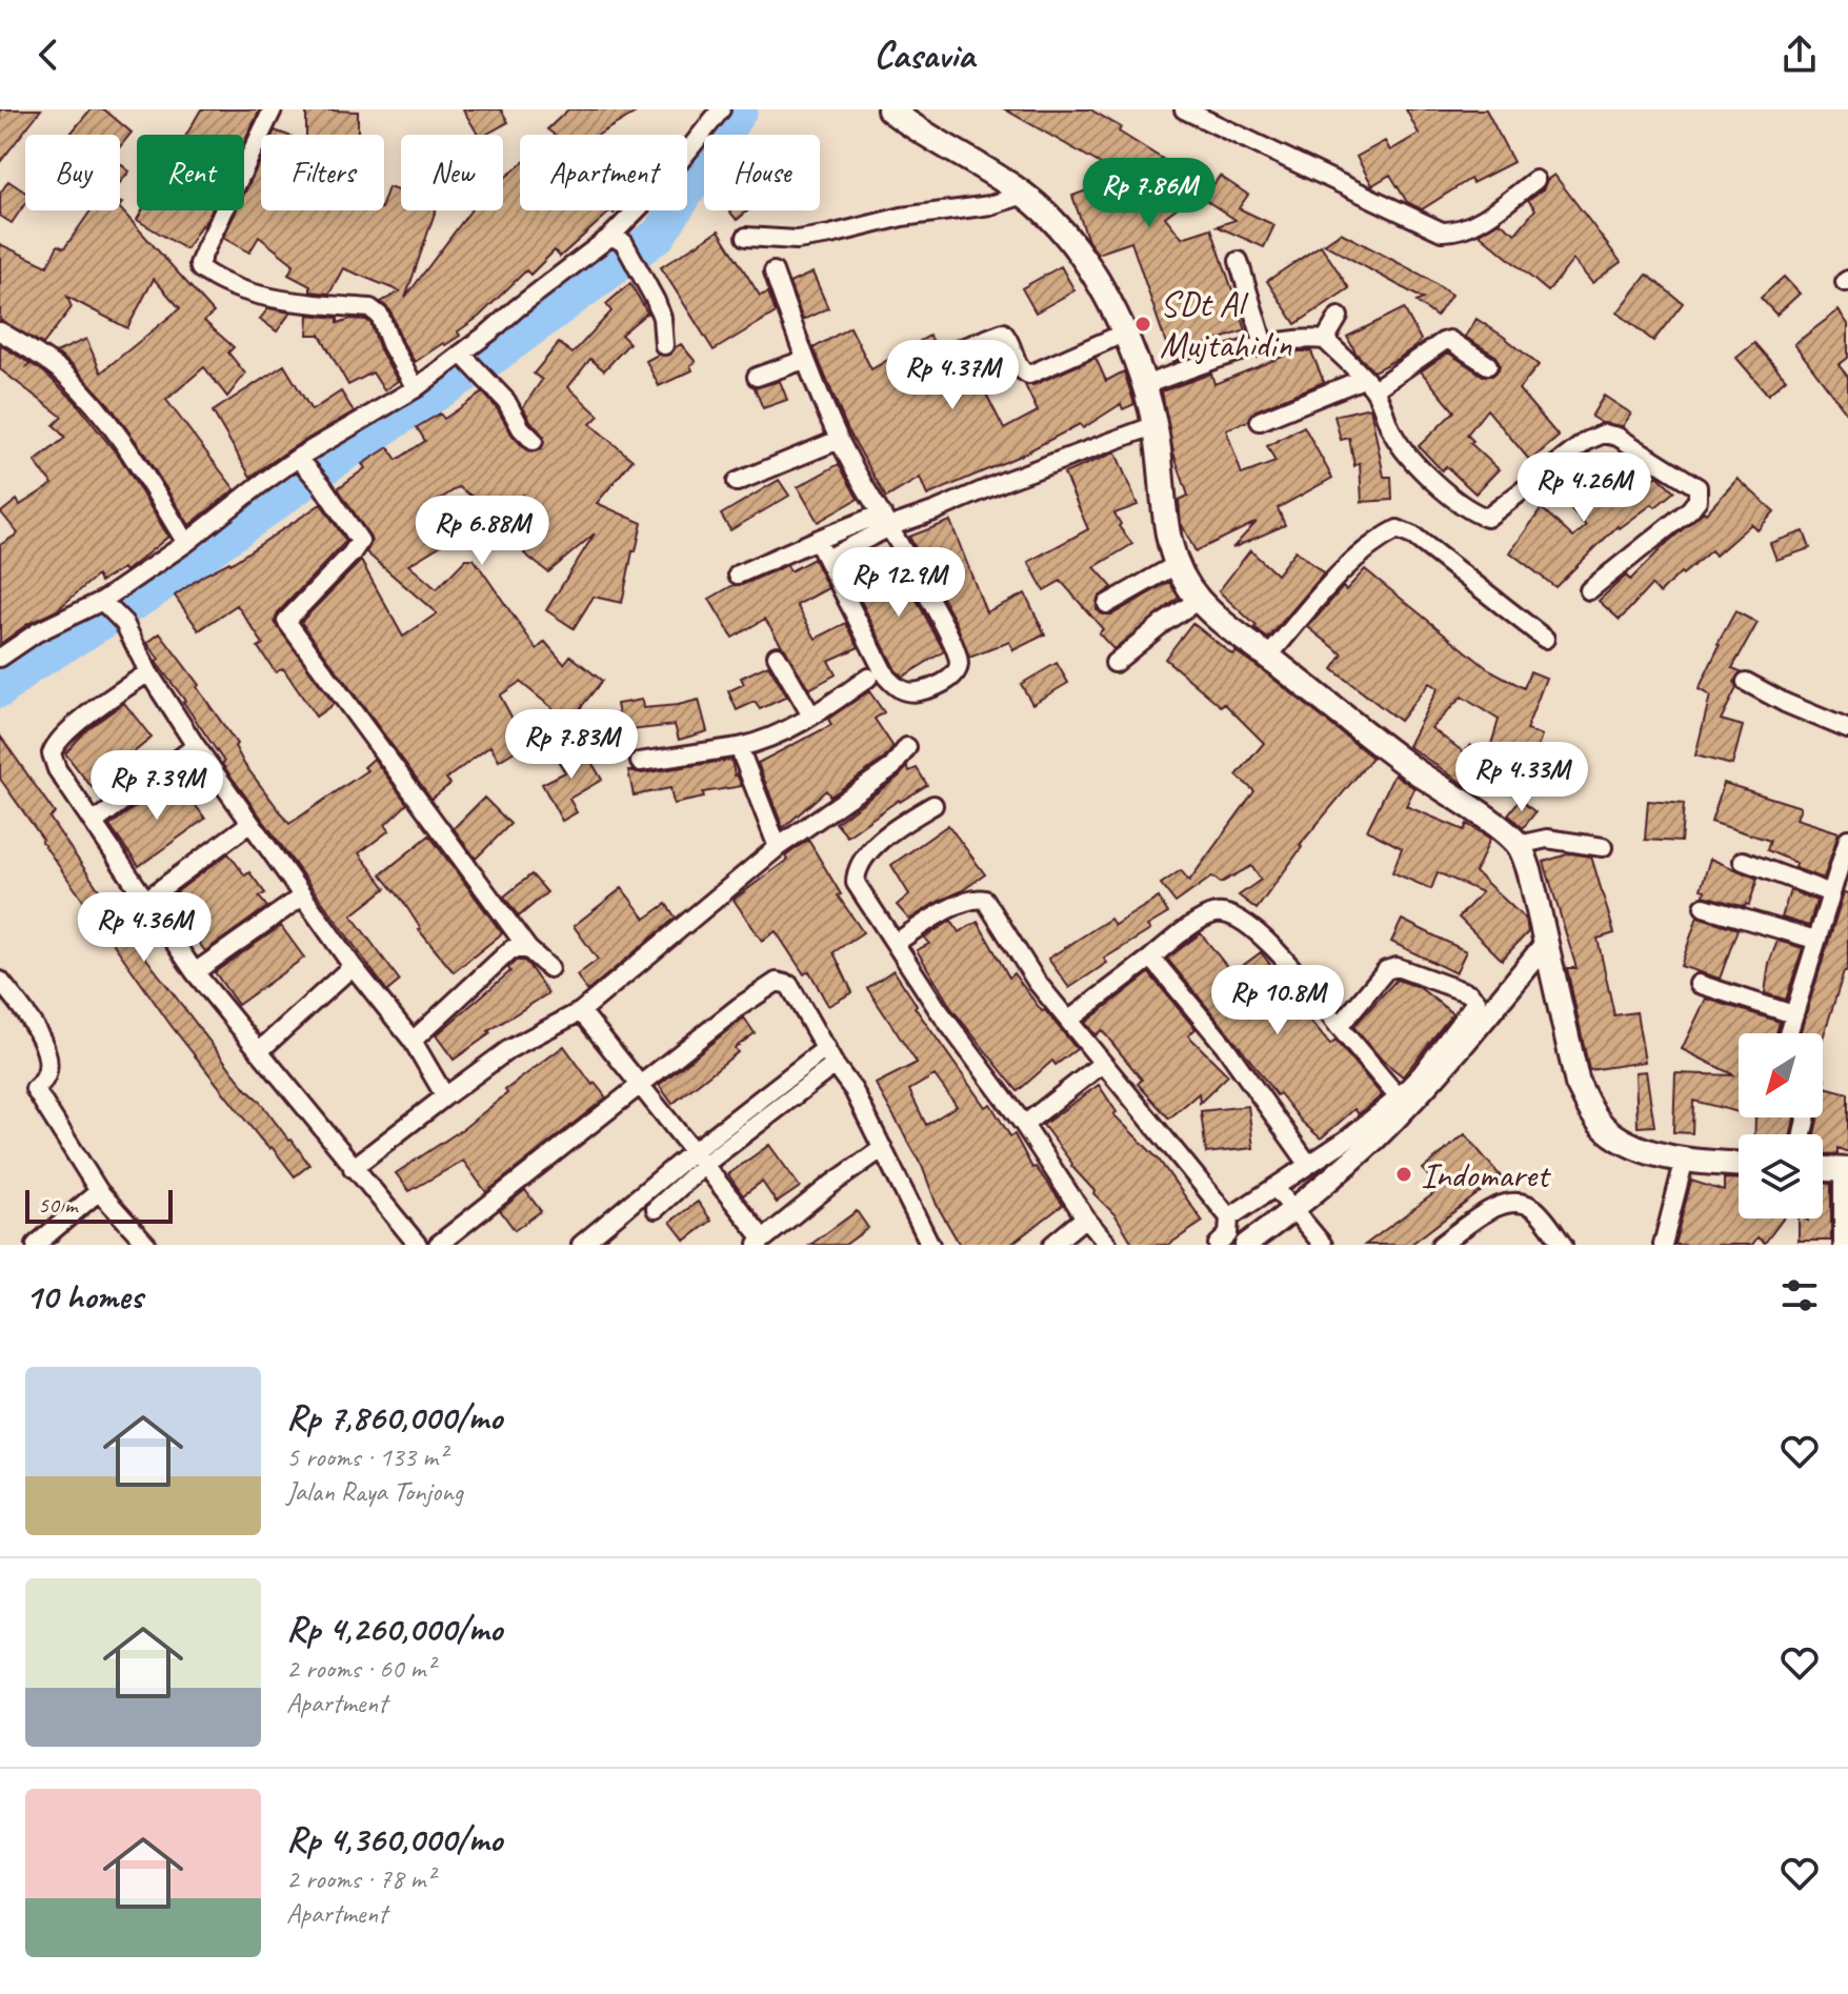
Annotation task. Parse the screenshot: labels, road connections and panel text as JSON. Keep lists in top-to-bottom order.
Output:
{
  "places": ["SDt Al Mujtahidin", "Indomaret"],
  "scale_bar": "50 m",
  "north": "bottom left",
  "page": {
    "header": "Casavia",
    "chip": [
      "Buy",
      "Rent",
      "Filters",
      "New",
      "Apartment",
      "House"
    ],
    "price": [
      "Rp 7.86M",
      "Rp 4.37M",
      "Rp 4.26M",
      "Rp 6.88M",
      "Rp 12.9M",
      "Rp 7.83M",
      "Rp 4.33M",
      "Rp 7.39M",
      "Rp 4.36M",
      "Rp 10.8M"
    ],
    "scale": "50 m",
    "heading": "10 homes",
    "list": [
      {
        "name": "Rp 7,860,000/mo",
        "note": "5 rooms · 133 m² · Jalan Raya Tonjong"
      },
      {
        "name": "Rp 4,260,000/mo",
        "note": "2 rooms · 60 m² · Apartment"
      },
      {
        "name": "Rp 4,360,000/mo",
        "note": "2 rooms · 78 m² · Apartment"
      }
    ]
  }
}
